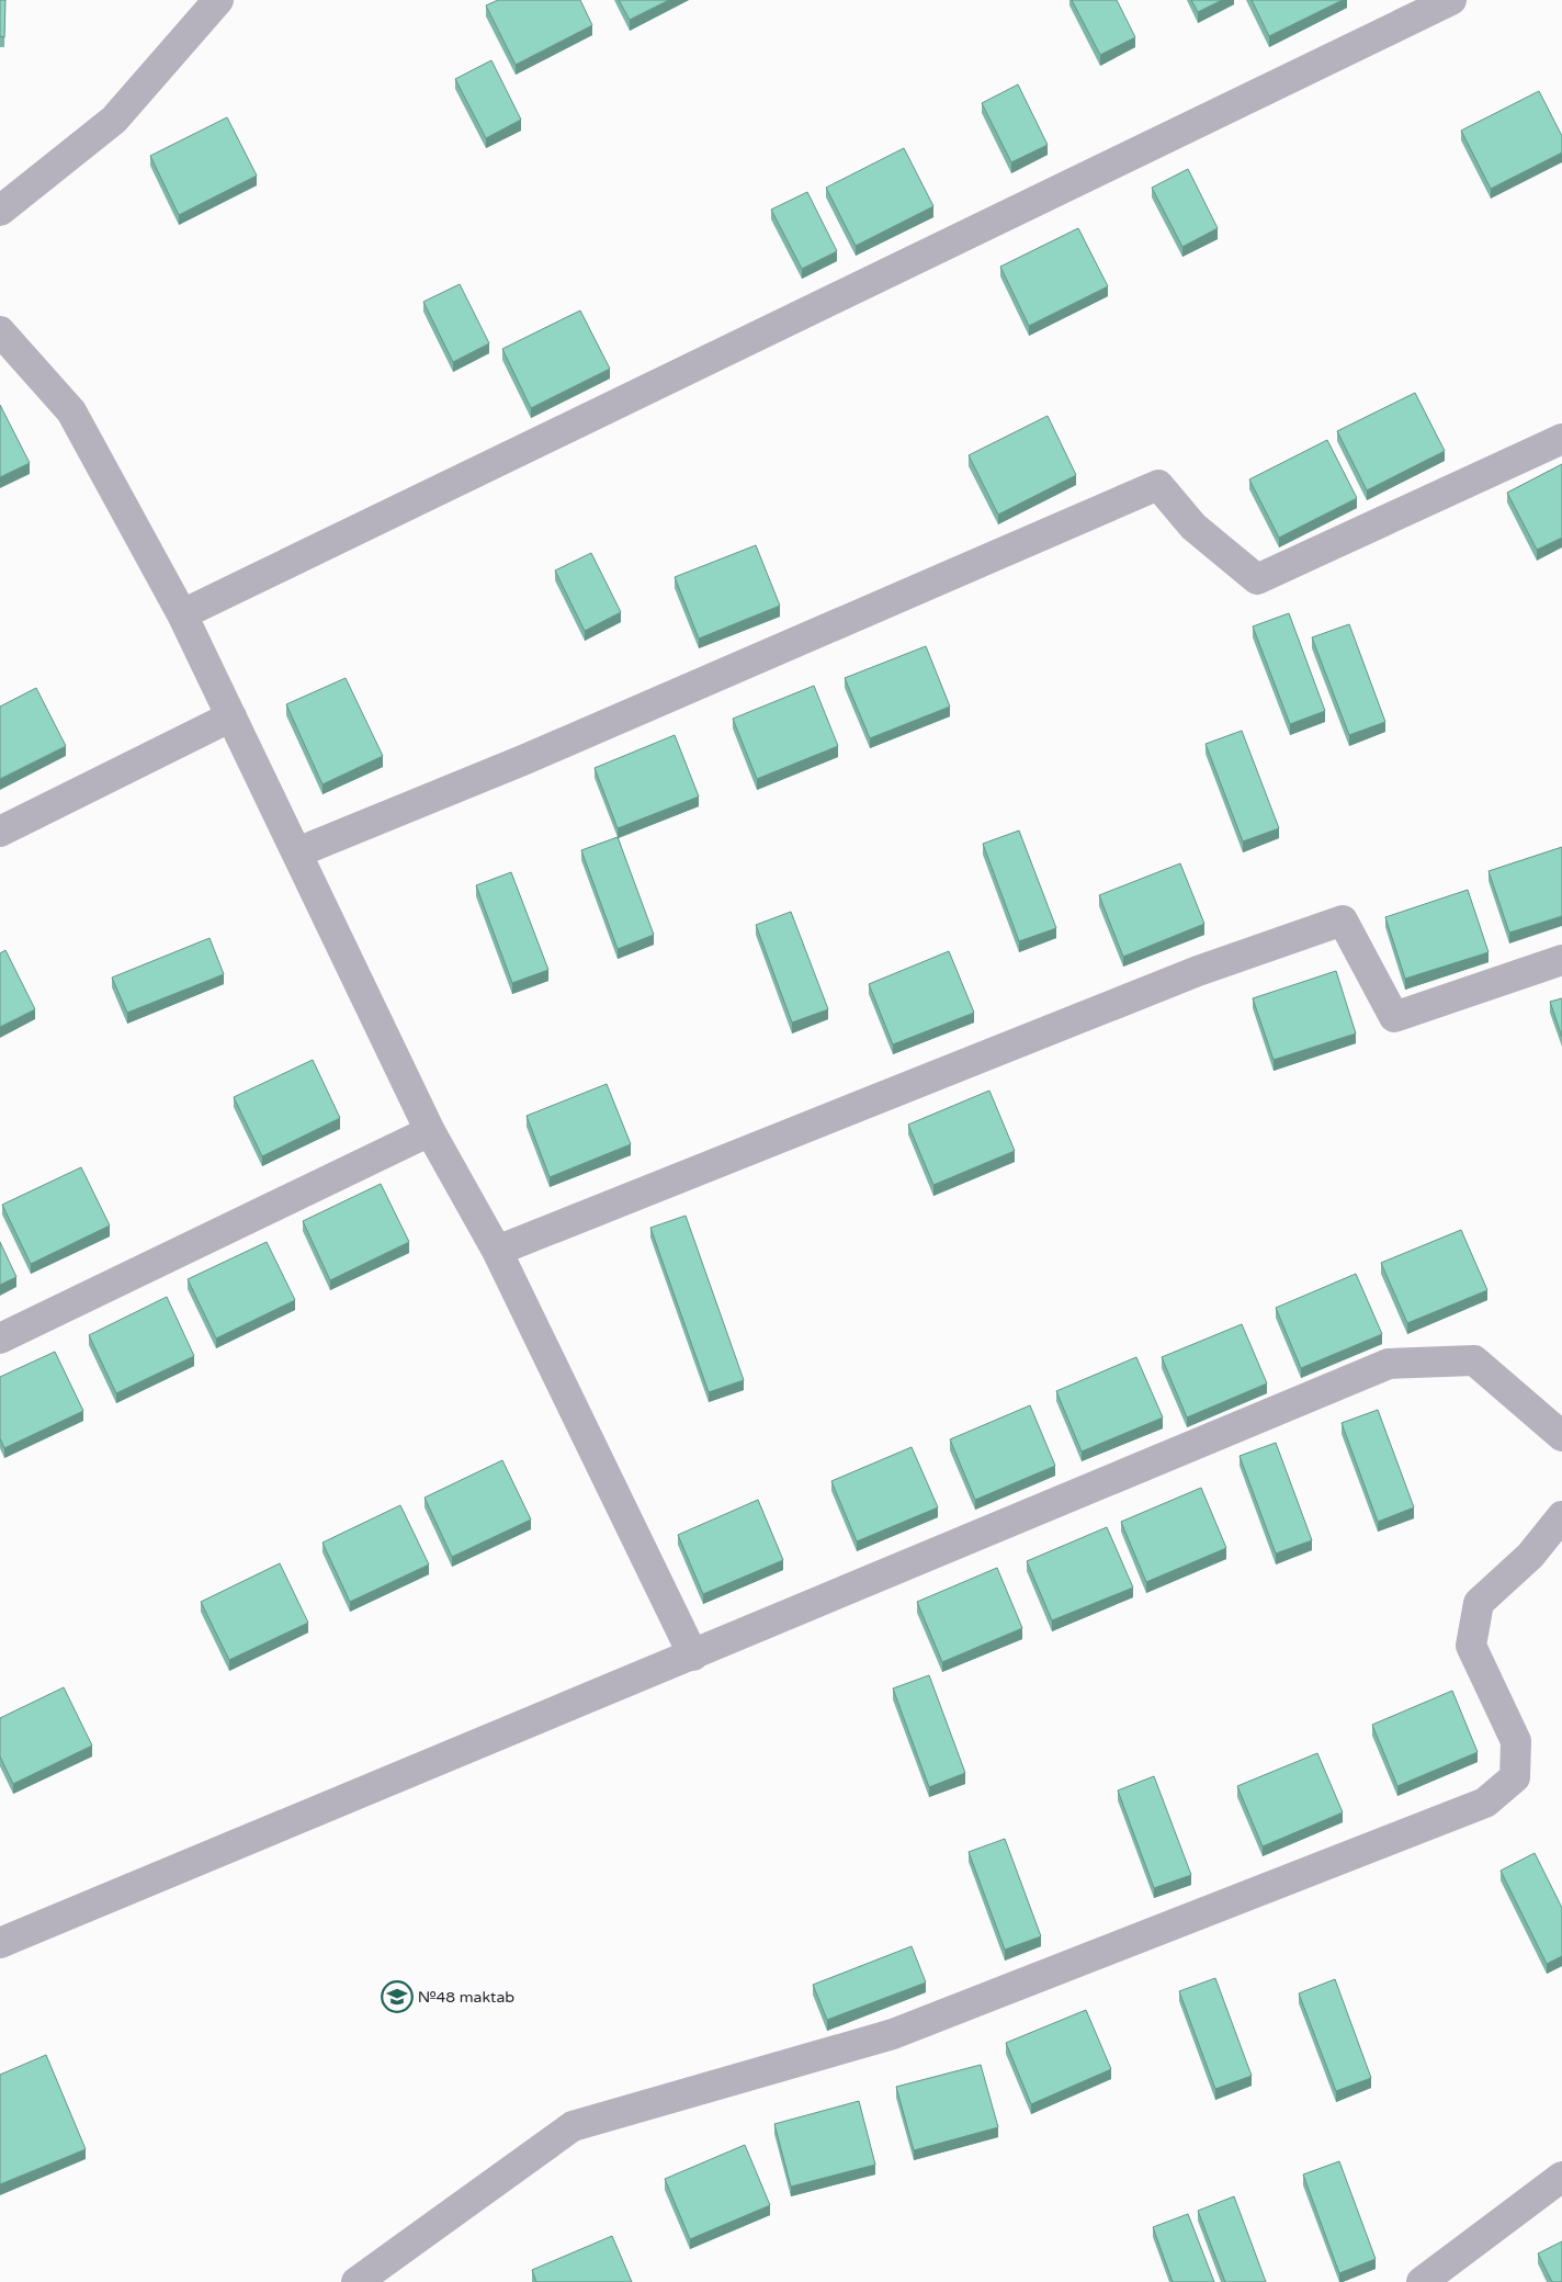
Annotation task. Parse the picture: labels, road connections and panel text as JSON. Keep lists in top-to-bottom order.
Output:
{
  "places": {
    "school or university": ["№48 maktab"]
  }
}
